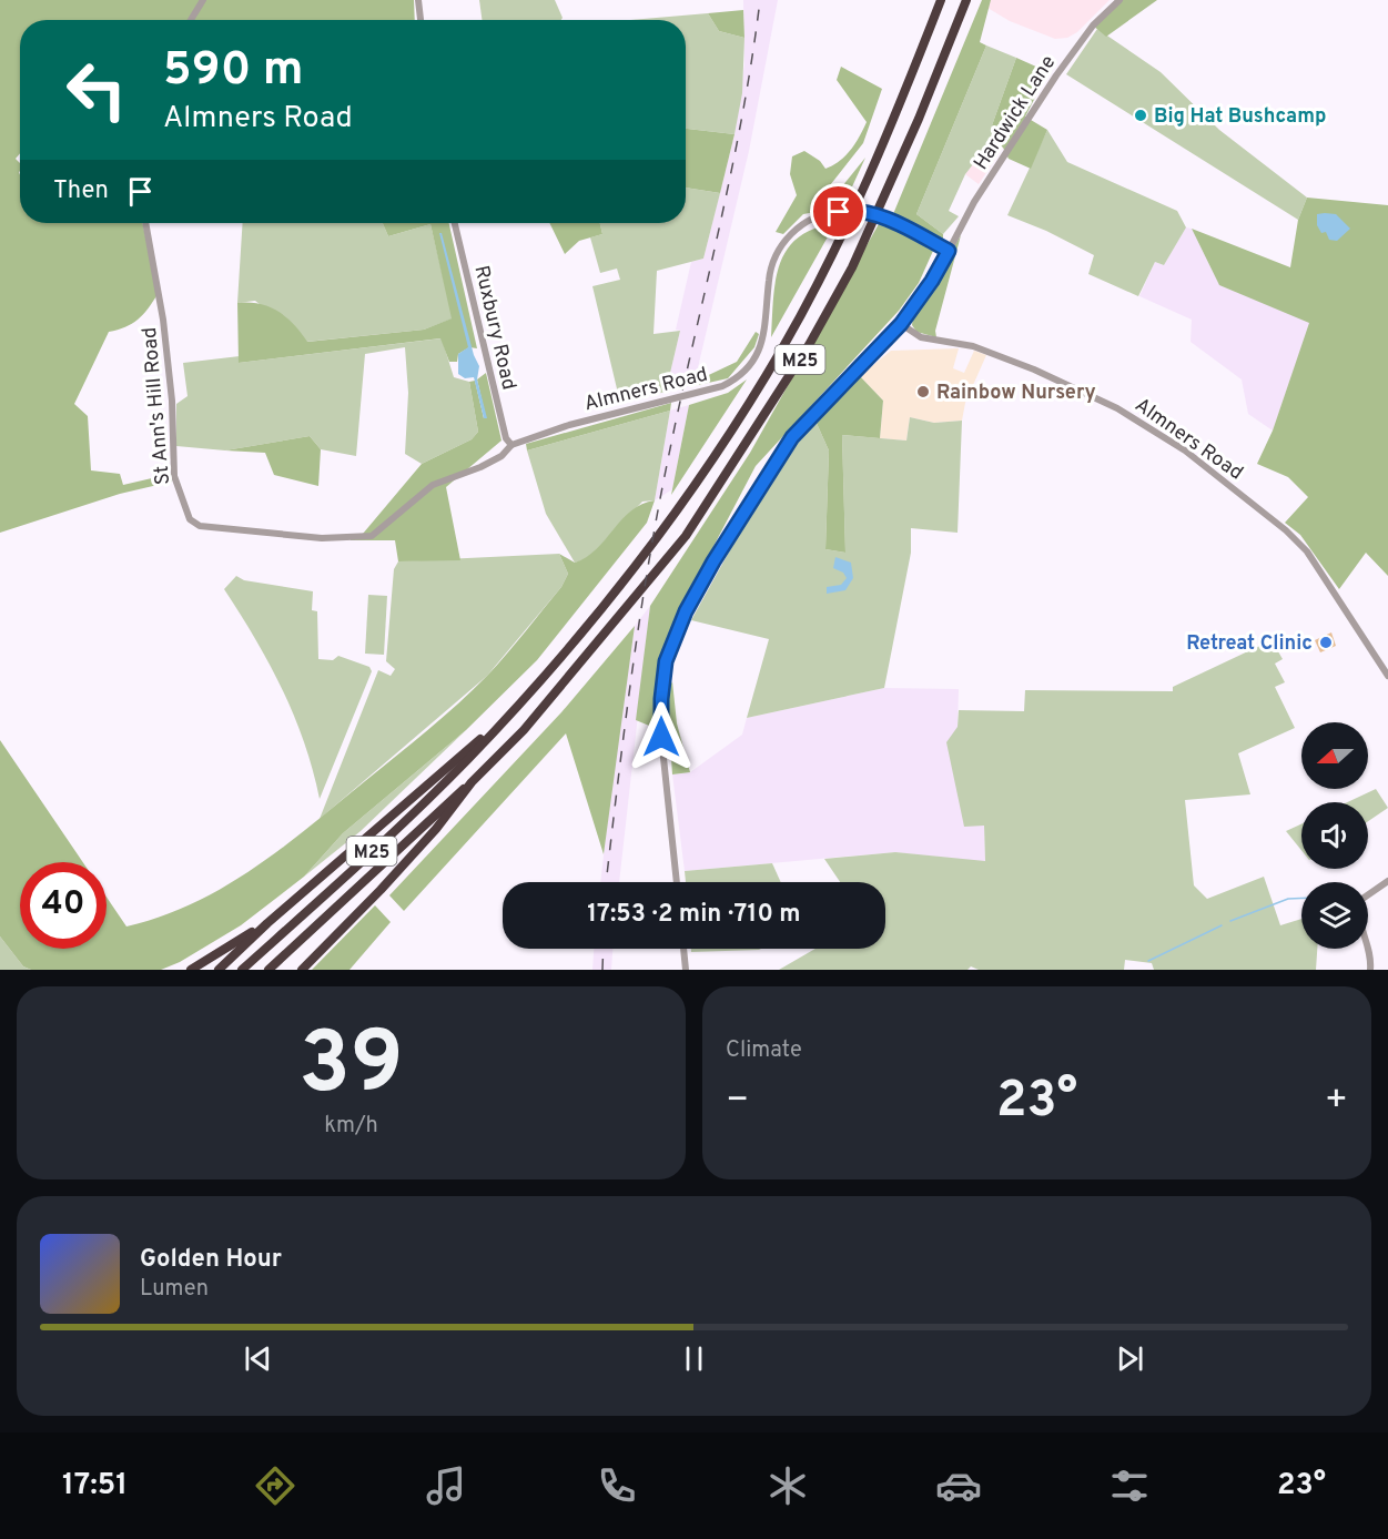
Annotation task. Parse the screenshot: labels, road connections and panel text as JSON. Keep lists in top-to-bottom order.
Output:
{
  "streets": {
    "highway": ["M25"],
    "street": [
      "Hardwick Lane",
      "Ruxbury Road",
      "Almners Road",
      "St Ann's Hill Road"
    ]
  },
  "crossings": [
    ["Hardwick Lane", "Almners Road"],
    ["Ruxbury Road", "Almners Road"],
    ["Ruxbury Road", "St Ann's Hill Road"],
    ["Almners Road", "St Ann's Hill Road"]
  ],
  "places": ["Big Hat Bushcamp", "Rainbow Nursery", "Retreat Clinic"],
  "north": "left",
  "page": {
    "turn": ["590 m", "Almners Road"],
    "then": "Then",
    "limit": "40",
    "trip": "17:53 · 2 min · 710 m",
    "tile": [
      ["39", "km/h"],
      "Climate"
    ],
    "heat": ["−", "23°", "+"],
    "song": ["Golden Hour", "Lumen"],
    "tabs": ["17:51", "23°"]
  }
}
